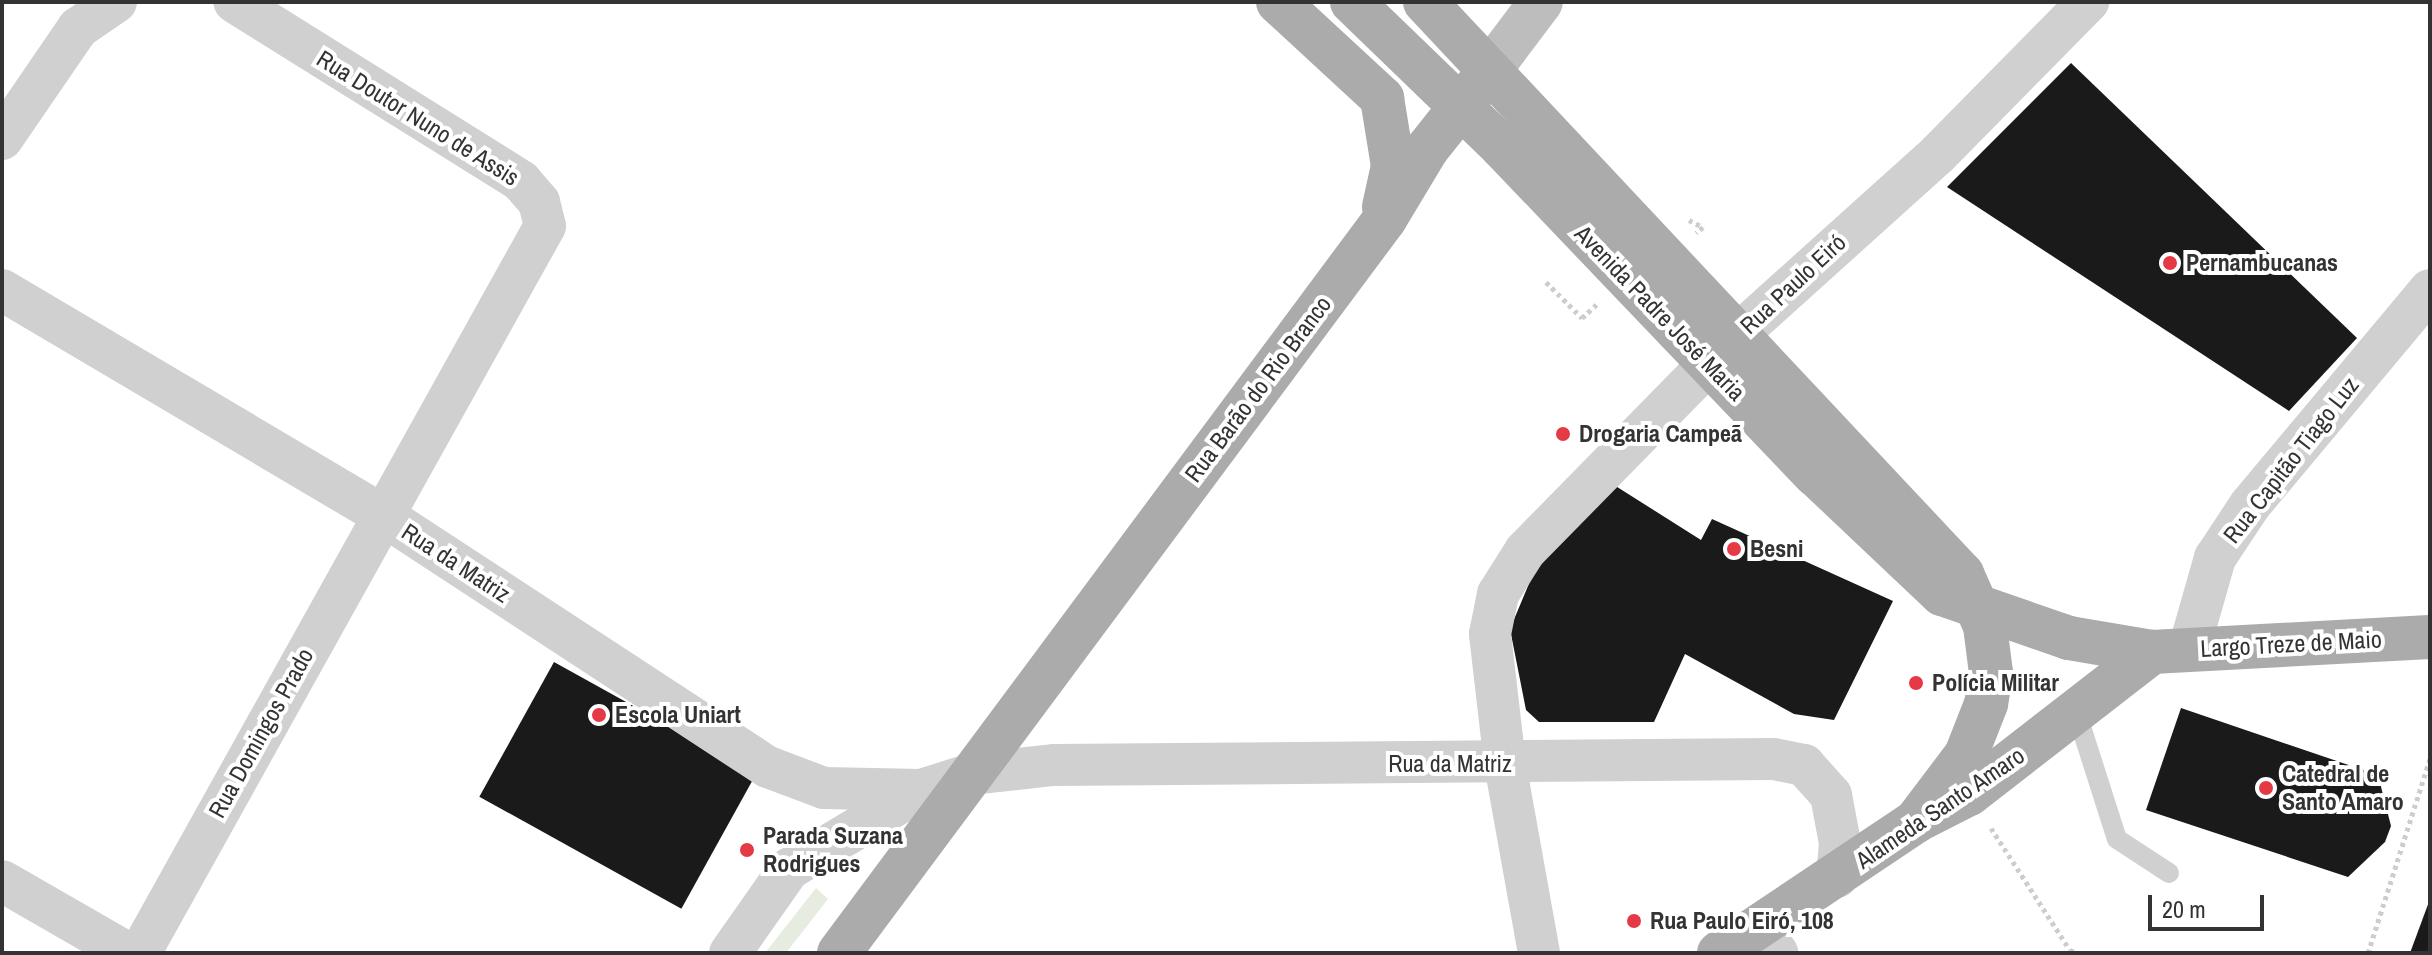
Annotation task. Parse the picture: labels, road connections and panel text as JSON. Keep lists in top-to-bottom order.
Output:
{
  "streets": {
    "main road": [
      "Avenida Padre José Maria",
      "Rua Barão do Rio Branco",
      "Largo Treze de Maio",
      "Alameda Santo Amaro"
    ],
    "street": [
      "Rua Doutor Nuno de Assis",
      "Rua Paulo Eiró",
      "Rua Capitão Tiago Luz",
      "Rua da Matriz",
      "Rua Domingos Prado"
    ]
  },
  "crossings": [
    ["Rua Doutor Nuno de Assis", "Rua da Matriz"],
    ["Rua Doutor Nuno de Assis", "Rua Domingos Prado"],
    ["Rua Paulo Eiró", "Avenida Padre José Maria"],
    ["Rua Paulo Eiró", "Rua da Matriz"],
    ["Avenida Padre José Maria", "Rua Barão do Rio Branco"],
    ["Avenida Padre José Maria", "Alameda Santo Amaro"],
    ["Rua Barão do Rio Branco", "Rua da Matriz"],
    ["Rua Capitão Tiago Luz", "Largo Treze de Maio"],
    ["Rua Capitão Tiago Luz", "Alameda Santo Amaro"],
    ["Rua da Matriz", "Rua Domingos Prado"],
    ["Rua da Matriz", "Alameda Santo Amaro"],
    ["Largo Treze de Maio", "Alameda Santo Amaro"]
  ],
  "places": [
    "Pernambucanas",
    "Drogaria Campeã",
    "Besni",
    "Polícia Militar",
    "Escola Uniart",
    "Catedral de Santo Amaro",
    "Parada Suzana Rodrigues",
    "Rua Paulo Eiró, 108"
  ],
  "scale_bar": "20 m"
}
